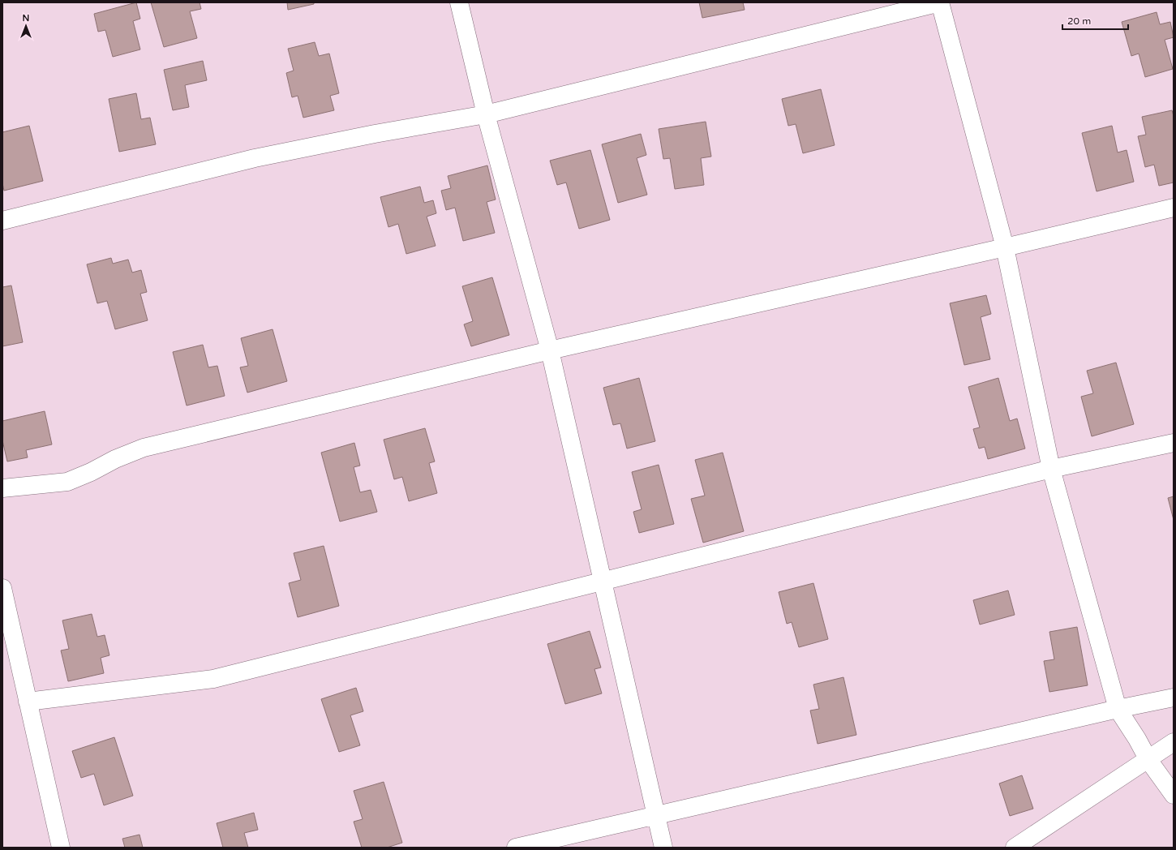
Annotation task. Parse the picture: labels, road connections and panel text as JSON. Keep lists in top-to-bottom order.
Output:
{
  "scale_bar": "20 m",
  "north": "top"
}
